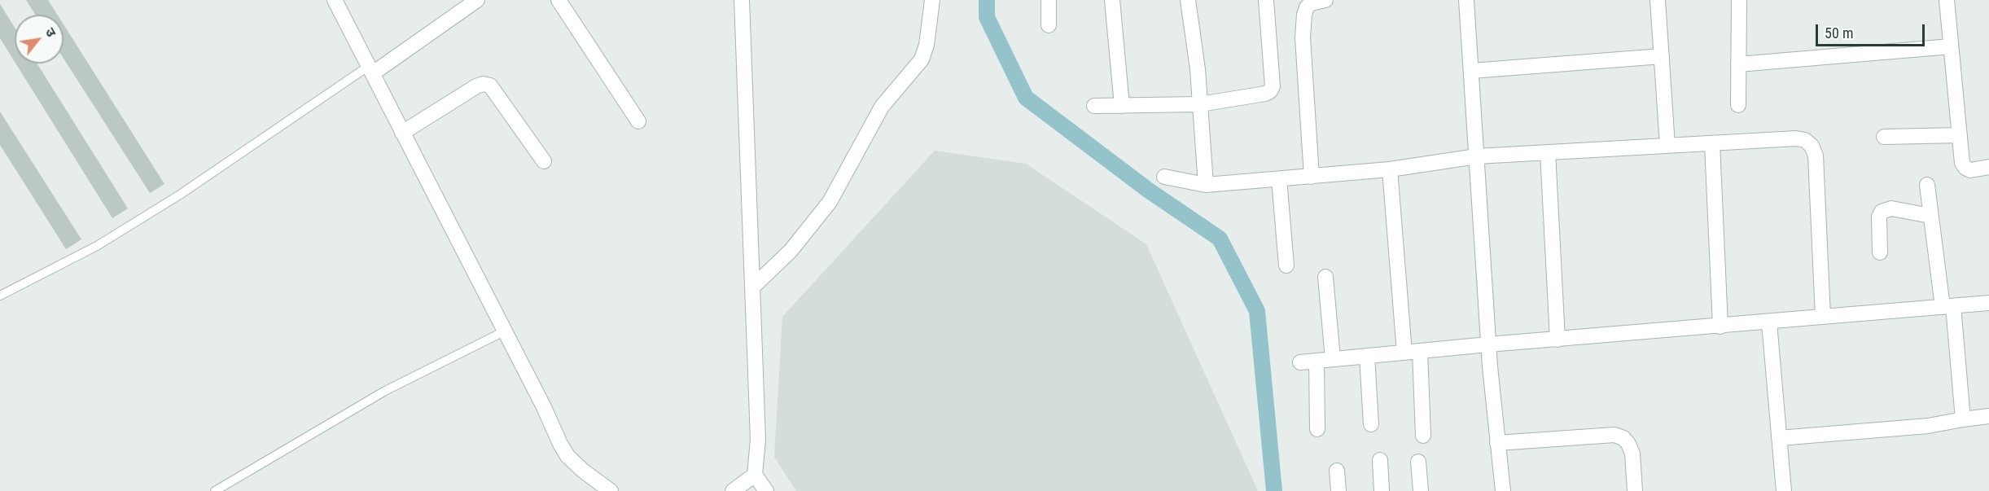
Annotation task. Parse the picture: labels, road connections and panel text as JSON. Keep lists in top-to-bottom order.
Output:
{
  "scale_bar": "50 m",
  "north": "top right"
}
